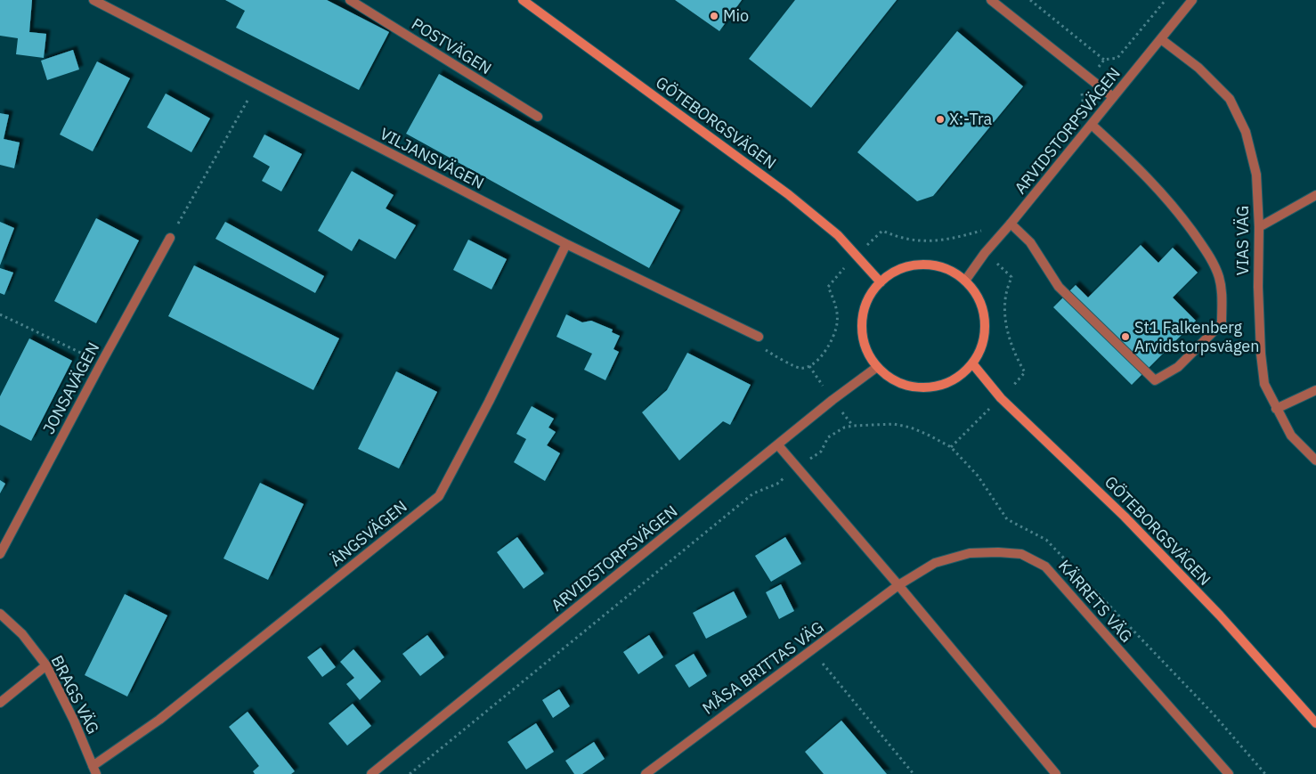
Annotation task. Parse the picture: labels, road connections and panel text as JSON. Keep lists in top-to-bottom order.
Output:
{
  "streets": {
    "main road": ["GÖTEBORGSVÄGEN"],
    "street": [
      "POSTVÄGEN",
      "ARVIDSTORPSVÄGEN",
      "VILJANSVÄGEN",
      "VIAS VÄG",
      "JONSAVÄGEN",
      "ÄNGSVÄGEN",
      "KÄRRETS VÄG",
      "MÅSA BRITTAS VÄG",
      "BRAGS VÄG"
    ]
  },
  "crossings": [
    ["GÖTEBORGSVÄGEN", "ARVIDSTORPSVÄGEN"],
    ["ARVIDSTORPSVÄGEN", "VIAS VÄG"],
    ["VILJANSVÄGEN", "ÄNGSVÄGEN"],
    ["ÄNGSVÄGEN", "BRAGS VÄG"],
    ["KÄRRETS VÄG", "MÅSA BRITTAS VÄG"]
  ],
  "places": ["Mio", "X:-Tra", "St1 Falkenberg Arvidstorpsvägen"]
}
